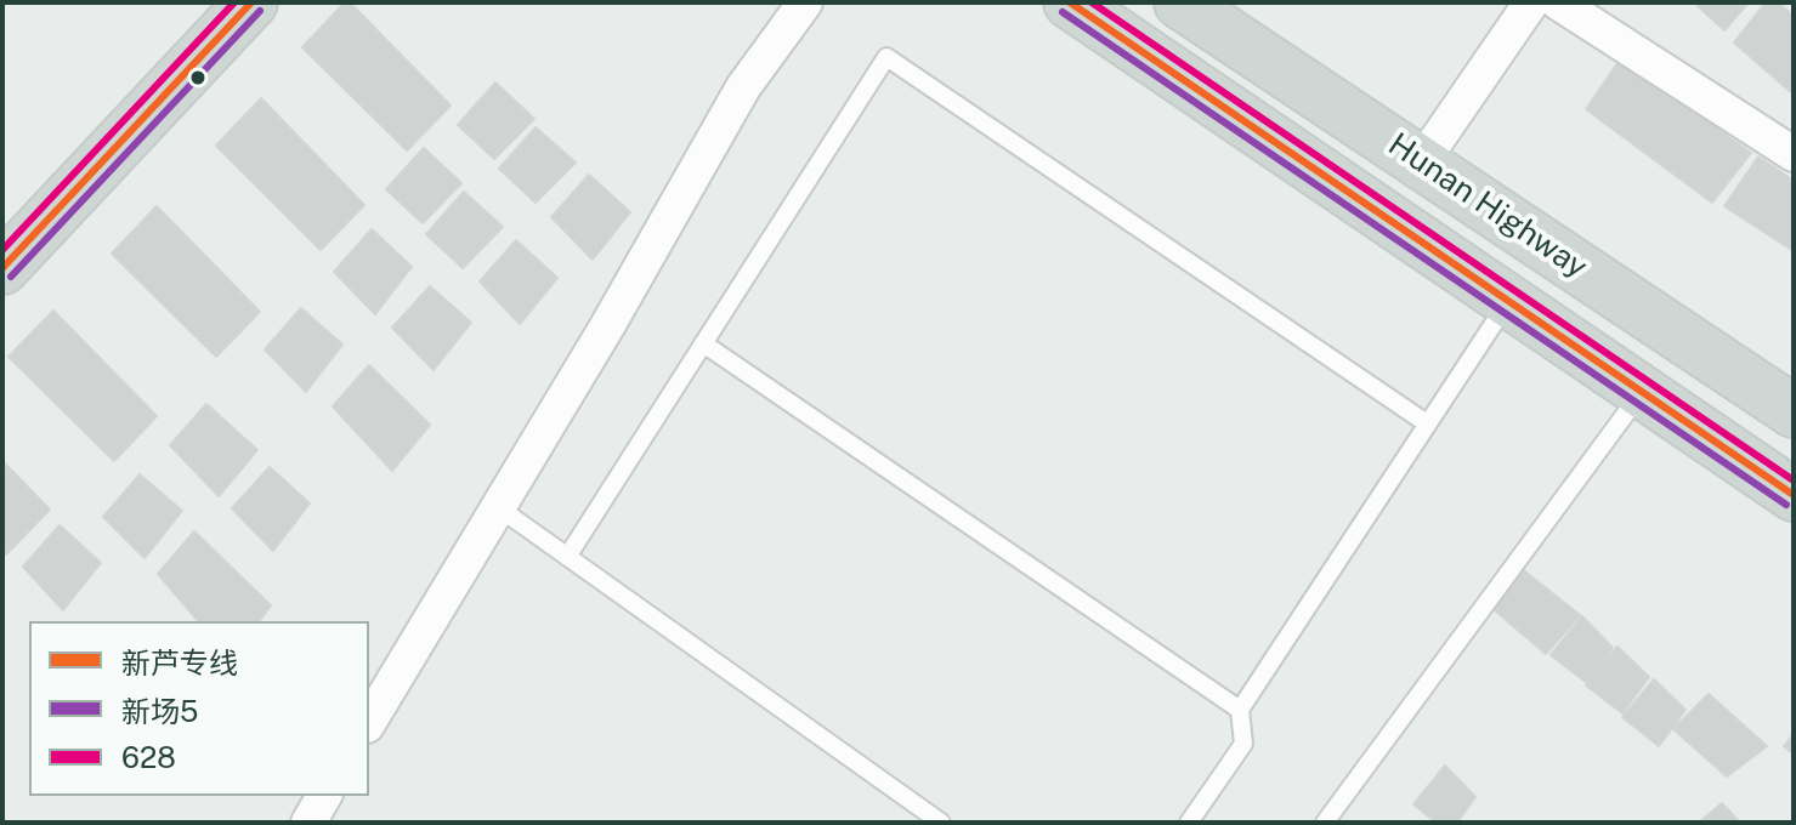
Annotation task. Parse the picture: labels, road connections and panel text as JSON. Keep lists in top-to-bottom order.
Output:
{
  "streets": {
    "main road": ["Hunan Highway"]
  },
  "lines": ["transit line 新芦专线", "transit line 628", "transit line 新场5"],
  "legend": ["新芦专线", "新场5", "628"]
}
